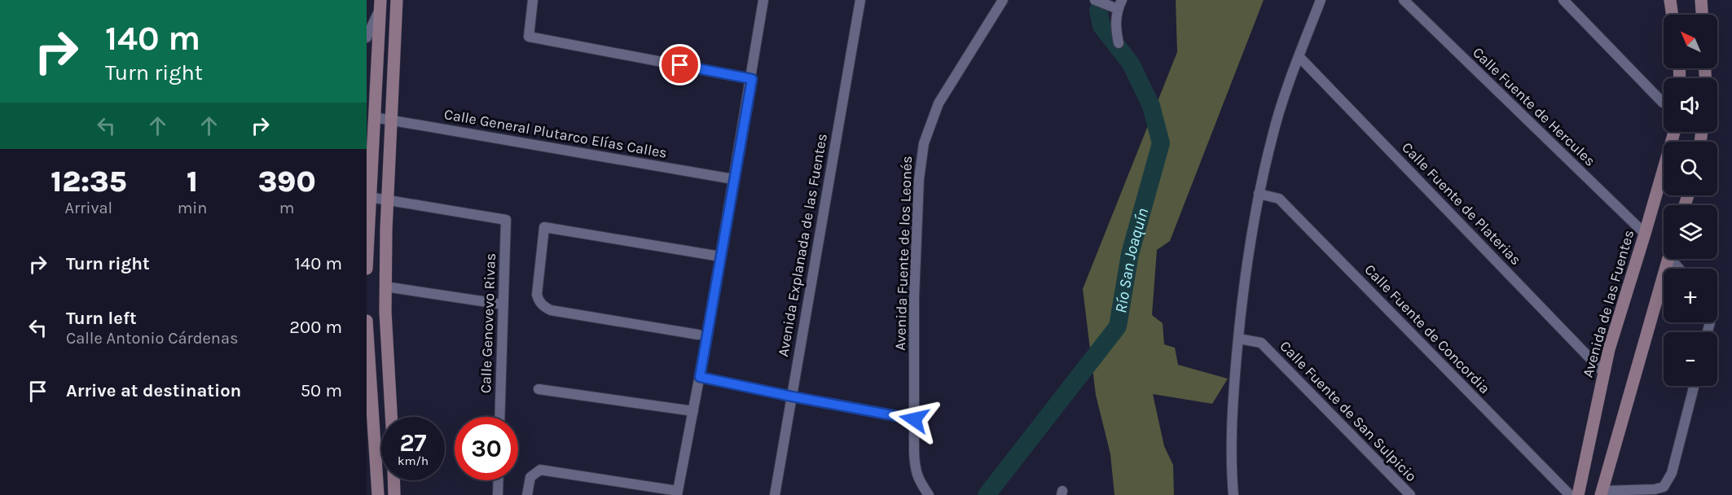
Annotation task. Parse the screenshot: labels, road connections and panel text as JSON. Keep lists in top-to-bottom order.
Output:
{
  "streets": {
    "main road": ["Avenida de las Fuentes"],
    "street": [
      "Calle Fuente de Hercules",
      "Calle General Plutarco Elías Calles",
      "Calle Fuente de Platerias",
      "Avenida Explanada de las Fuentes",
      "Avenida Fuente de los Leonés",
      "Calle Genovevo Rivas",
      "Calle Fuente de Concordia",
      "Calle Fuente de San Sulpicio"
    ]
  },
  "crossings": [
    ["Calle Fuente de Hercules", "Avenida de las Fuentes"],
    ["Calle Fuente de Platerias", "Avenida de las Fuentes"],
    ["Avenida de las Fuentes", "Calle Fuente de Concordia"]
  ],
  "water": ["Río San Joaquín"],
  "north": "top left",
  "page": {
    "turn": ["140 m", "Turn right"],
    "map_buttons": ["+", "−"],
    "eta": [
      "12:35",
      "Arrival",
      "1",
      "min",
      "390",
      "m"
    ],
    "list": [
      {
        "name": "Turn right",
        "value": "140 m"
      },
      {
        "name": "Turn left",
        "note": "Calle Antonio Cárdenas",
        "value": "200 m"
      },
      {
        "name": "Arrive at destination",
        "value": "50 m"
      }
    ],
    "speed": "27 km/h",
    "limit": "30"
  }
}
